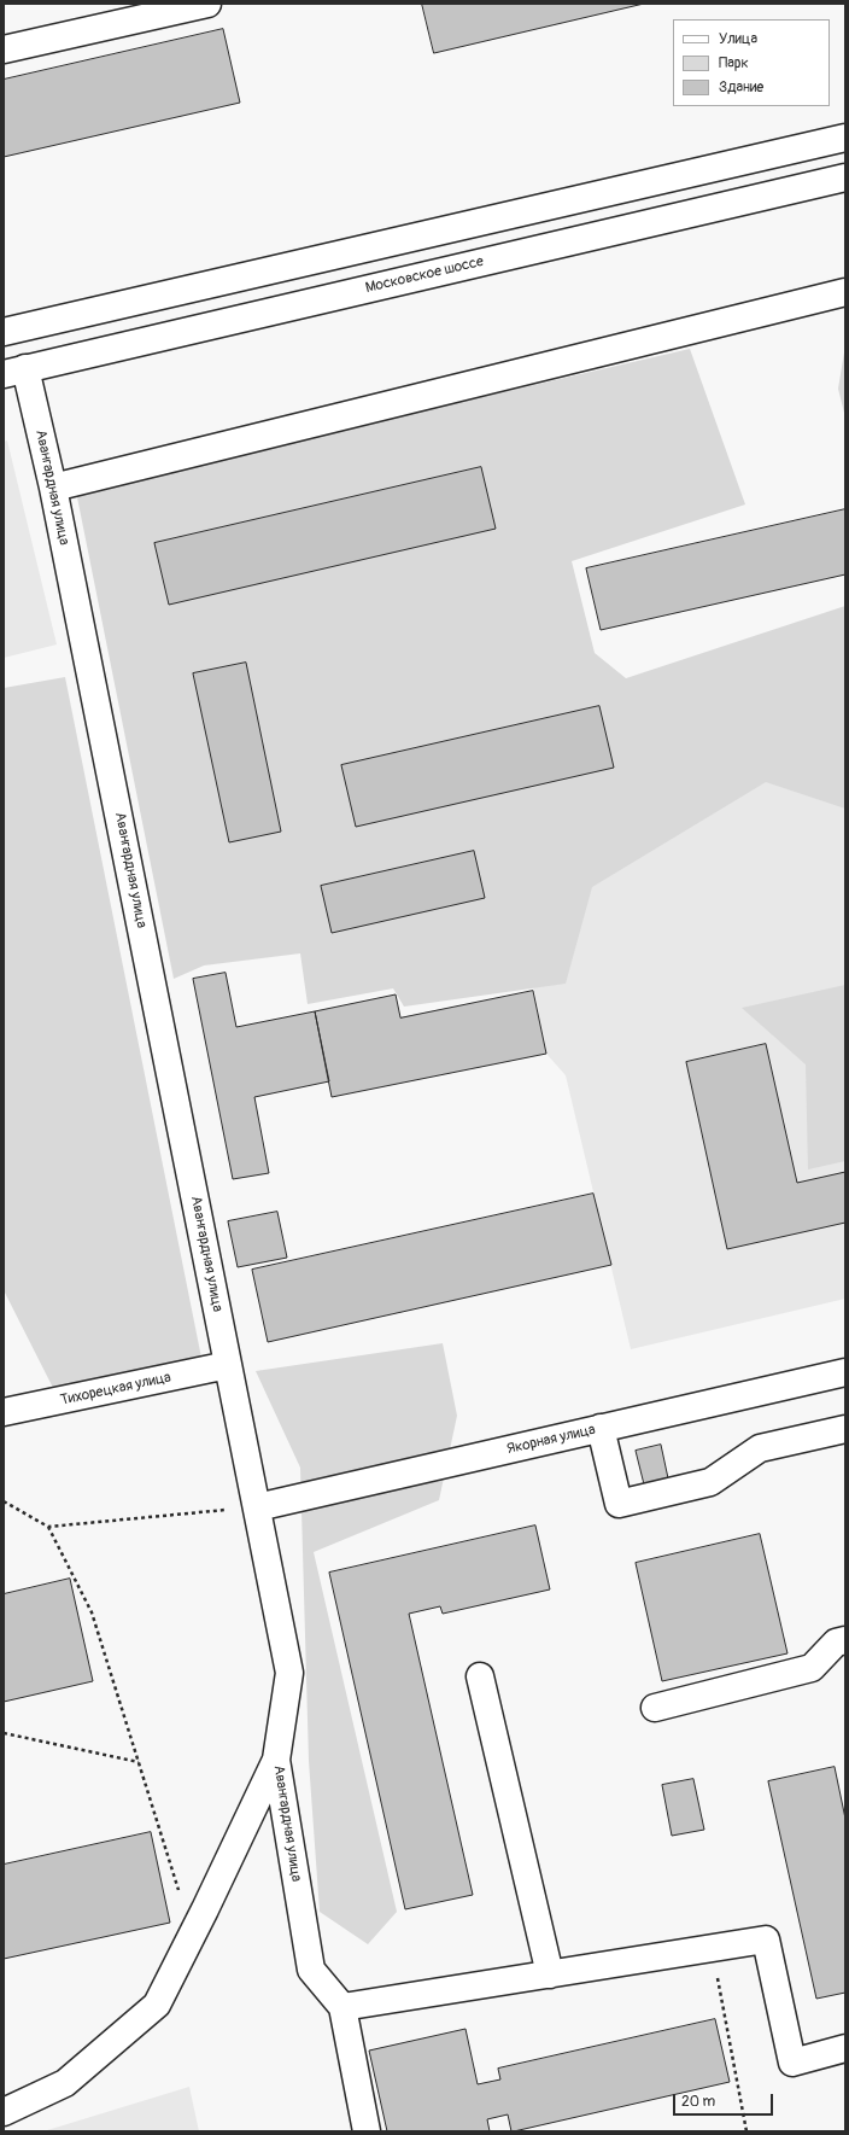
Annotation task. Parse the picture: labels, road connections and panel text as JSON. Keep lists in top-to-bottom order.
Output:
{
  "streets": {
    "street": [
      "Московское шоссе",
      "Авангардная улица",
      "Тихорецкая улица",
      "Якорная улица"
    ]
  },
  "crossings": [
    ["Московское шоссе", "Авангардная улица"],
    ["Авангардная улица", "Тихорецкая улица"],
    ["Авангардная улица", "Якорная улица"]
  ],
  "legend": ["Улица", "Парк", "Здание"],
  "scale_bar": "20 m"
}
